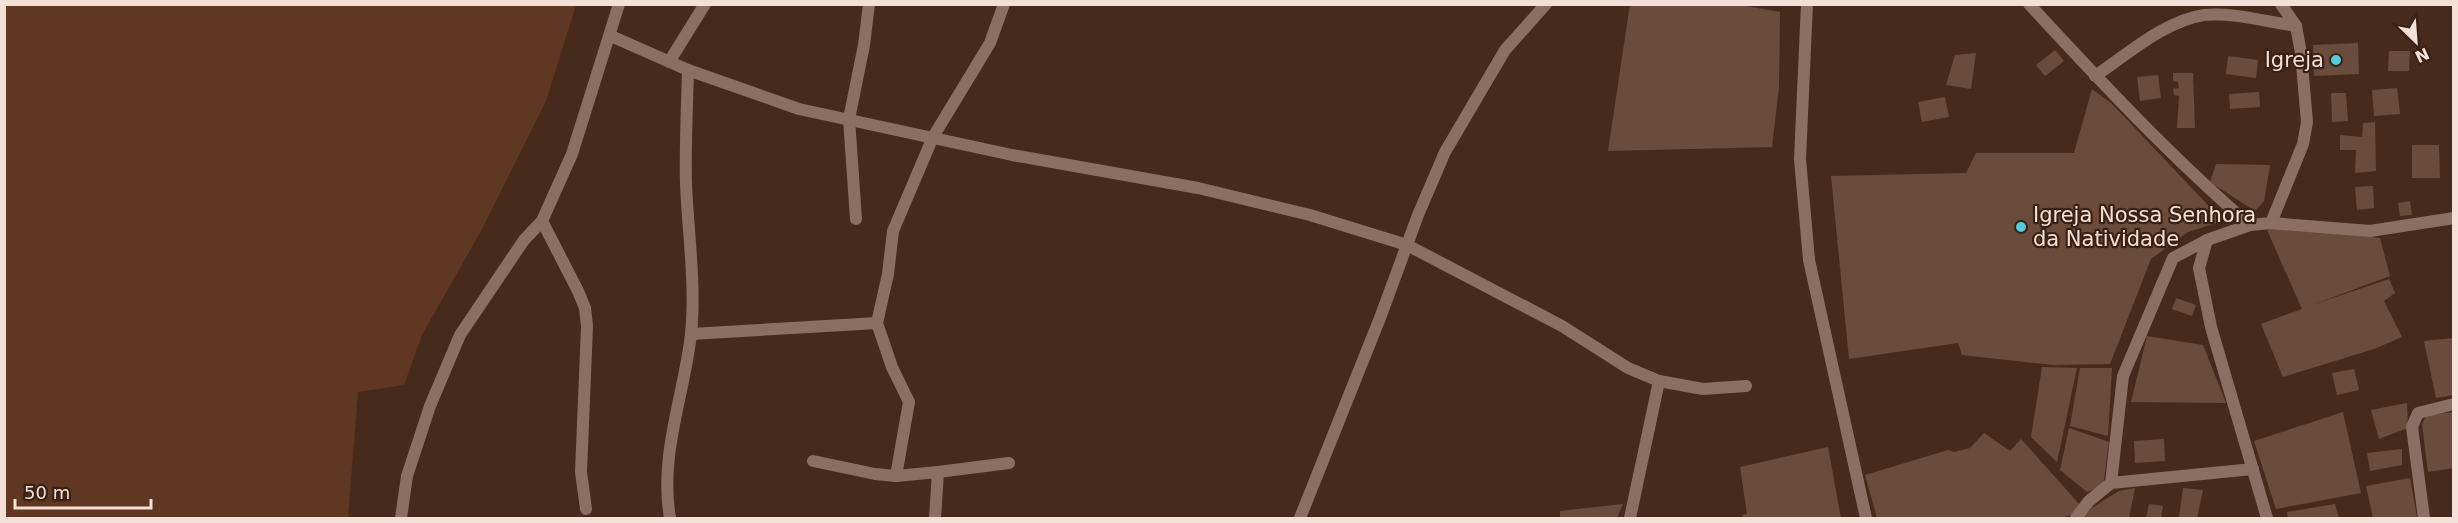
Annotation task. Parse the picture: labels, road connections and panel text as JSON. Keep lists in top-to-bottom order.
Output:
{
  "places": ["Igreja", "Igreja Nossa Senhora da Natividade"],
  "scale_bar": "50 m",
  "north": "bottom right"
}
